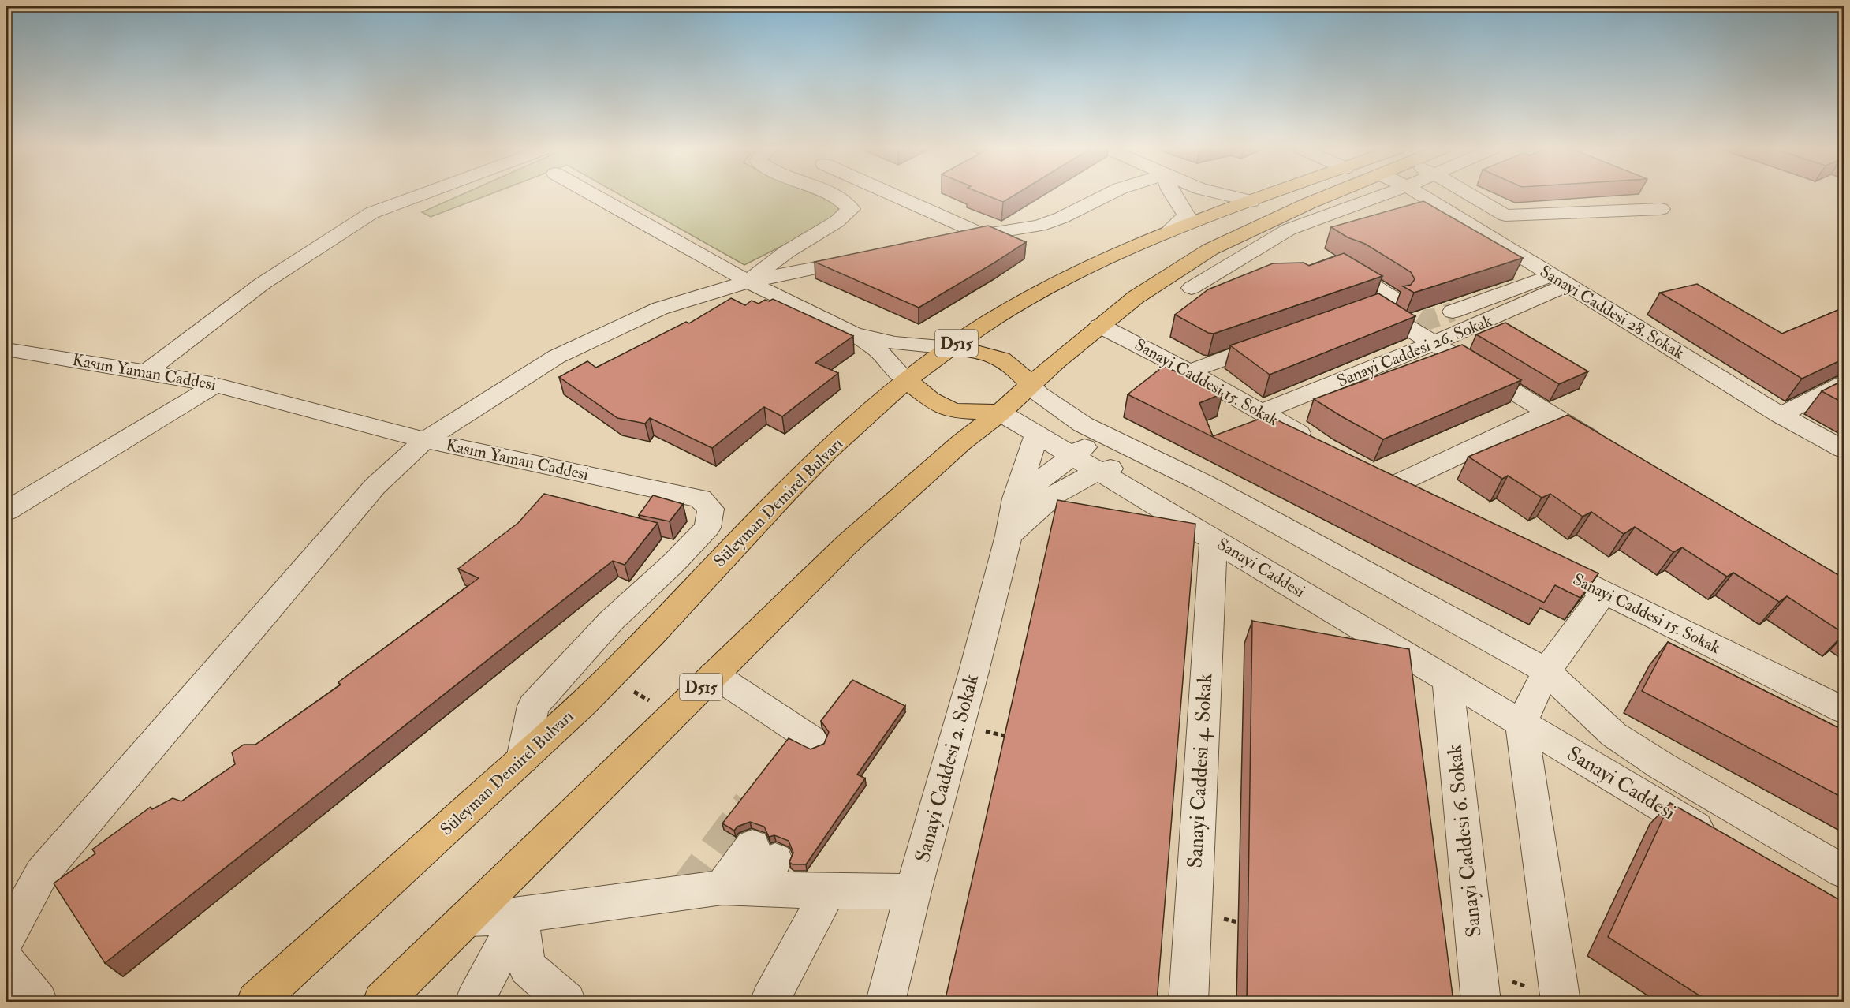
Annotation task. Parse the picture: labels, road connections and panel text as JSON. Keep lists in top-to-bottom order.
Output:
{
  "streets": {
    "highway": ["D515", "Süleyman Demirel Bulvarı"],
    "street": [
      "Sanayi Caddesi 28. Sokak",
      "Sanayi Caddesi 26. Sokak",
      "Kasım Yaman Caddesi",
      "Sanayi Caddesi 15. Sokak",
      "Sanayi Caddesi",
      "Sanayi Caddesi 2. Sokak",
      "Sanayi Caddesi 4. Sokak",
      "Sanayi Caddesi 6. Sokak"
    ]
  },
  "crossings": [
    ["Sanayi Caddesi 28. Sokak", "Sanayi Caddesi 26. Sokak"],
    ["Sanayi Caddesi 26. Sokak", "Sanayi Caddesi 15. Sokak"],
    ["Kasım Yaman Caddesi", "Süleyman Demirel Bulvarı"],
    ["Sanayi Caddesi 15. Sokak", "Süleyman Demirel Bulvarı"],
    ["Süleyman Demirel Bulvarı", "Sanayi Caddesi"],
    ["Sanayi Caddesi", "Sanayi Caddesi 2. Sokak"],
    ["Sanayi Caddesi", "Sanayi Caddesi 4. Sokak"],
    ["Sanayi Caddesi", "Sanayi Caddesi 6. Sokak"]
  ]
}
